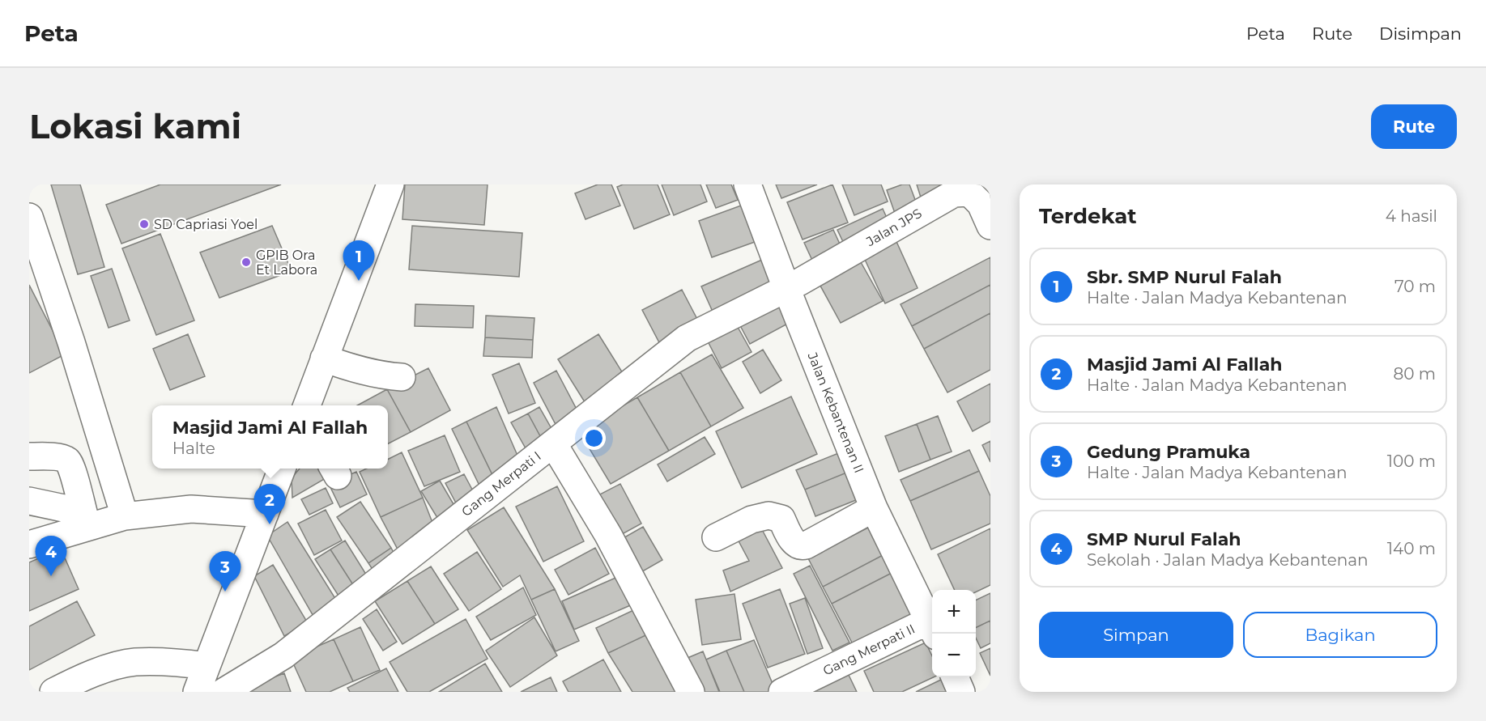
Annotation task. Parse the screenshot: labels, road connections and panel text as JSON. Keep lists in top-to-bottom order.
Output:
{
  "streets": {
    "street": [
      "Jalan JPS",
      "Jalan Kebantenan II",
      "Gang Merpati I",
      "Gang Merpati II"
    ]
  },
  "crossings": [
    ["Jalan JPS", "Jalan Kebantenan II"],
    ["Jalan JPS", "Gang Merpati I"],
    ["Jalan Kebantenan II", "Gang Merpati I"],
    ["Jalan Kebantenan II", "Gang Merpati II"]
  ],
  "places": ["SD Capriasi Yoel", "GPIB Ora Et Labora"],
  "page": {
    "header": "Peta",
    "nav": ["Peta", "Rute", "Disimpan"],
    "buttons": [
      "Rute",
      ["Simpan", "Bagikan"]
    ],
    "title": "Lokasi kami",
    "heading": ["Terdekat", "4 hasil"],
    "pins": [
      "1",
      "2",
      "4",
      "3"
    ],
    "list": [
      {
        "mark": "1",
        "name": "Sbr. SMP Nurul Falah",
        "note": "Halte · Jalan Madya Kebantenan",
        "value": "70 m"
      },
      {
        "mark": "2",
        "name": "Masjid Jami Al Fallah",
        "note": "Halte · Jalan Madya Kebantenan",
        "value": "80 m"
      },
      {
        "mark": "3",
        "name": "Gedung Pramuka",
        "note": "Halte · Jalan Madya Kebantenan",
        "value": "100 m"
      },
      {
        "mark": "4",
        "name": "SMP Nurul Falah",
        "note": "Sekolah · Jalan Madya Kebantenan",
        "value": "140 m"
      }
    ],
    "popup": ["Masjid Jami Al Fallah", "Halte"],
    "map_buttons": ["+", "−"]
  }
}
